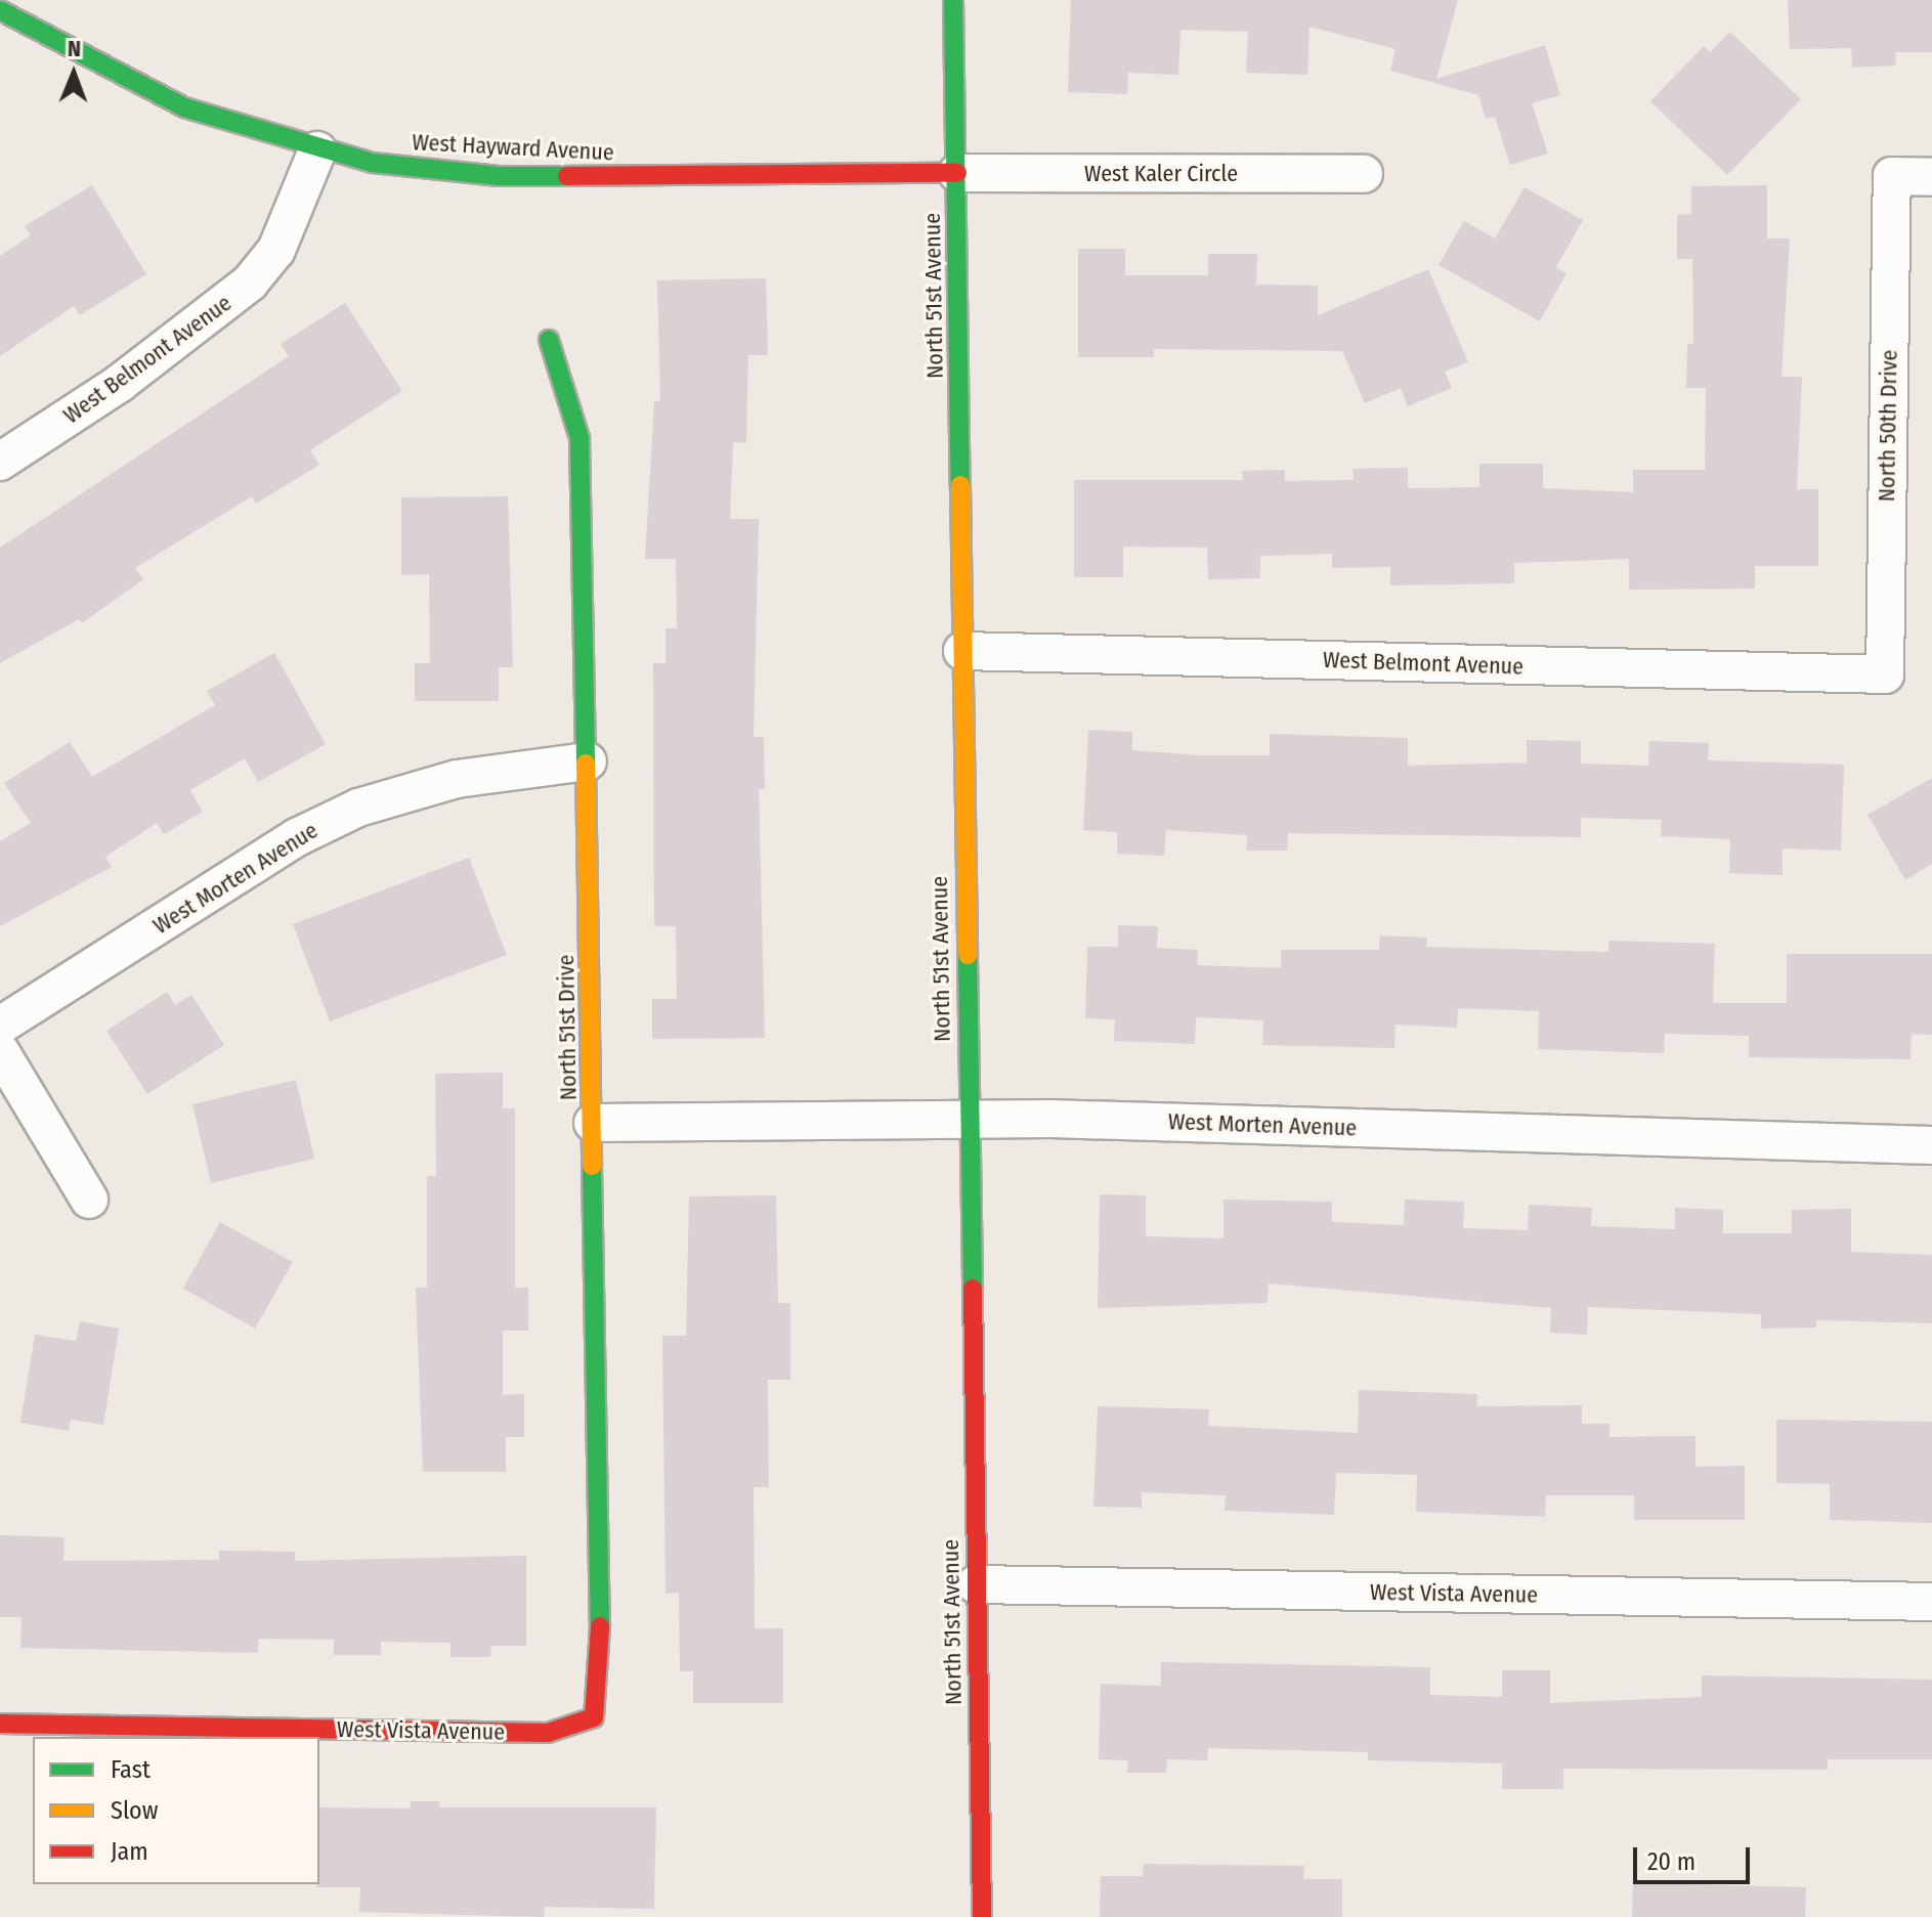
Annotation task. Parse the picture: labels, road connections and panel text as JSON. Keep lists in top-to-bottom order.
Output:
{
  "streets": {
    "street": [
      "West Hayward Avenue",
      "West Kaler Circle",
      "North 51st Avenue",
      "West Belmont Avenue",
      "North 50th Drive",
      "West Morten Avenue",
      "North 51st Drive",
      "West Vista Avenue"
    ]
  },
  "crossings": [
    ["West Hayward Avenue", "West Kaler Circle"],
    ["West Hayward Avenue", "North 51st Avenue"],
    ["West Hayward Avenue", "West Belmont Avenue"],
    ["West Kaler Circle", "North 51st Avenue"],
    ["North 51st Avenue", "West Belmont Avenue"],
    ["North 51st Avenue", "West Morten Avenue"],
    ["North 51st Avenue", "West Vista Avenue"],
    ["West Belmont Avenue", "North 50th Drive"],
    ["West Morten Avenue", "North 51st Drive"],
    ["North 51st Drive", "West Vista Avenue"]
  ],
  "legend": ["Fast", "Slow", "Jam"],
  "scale_bar": "20 m",
  "north": "top"
}
